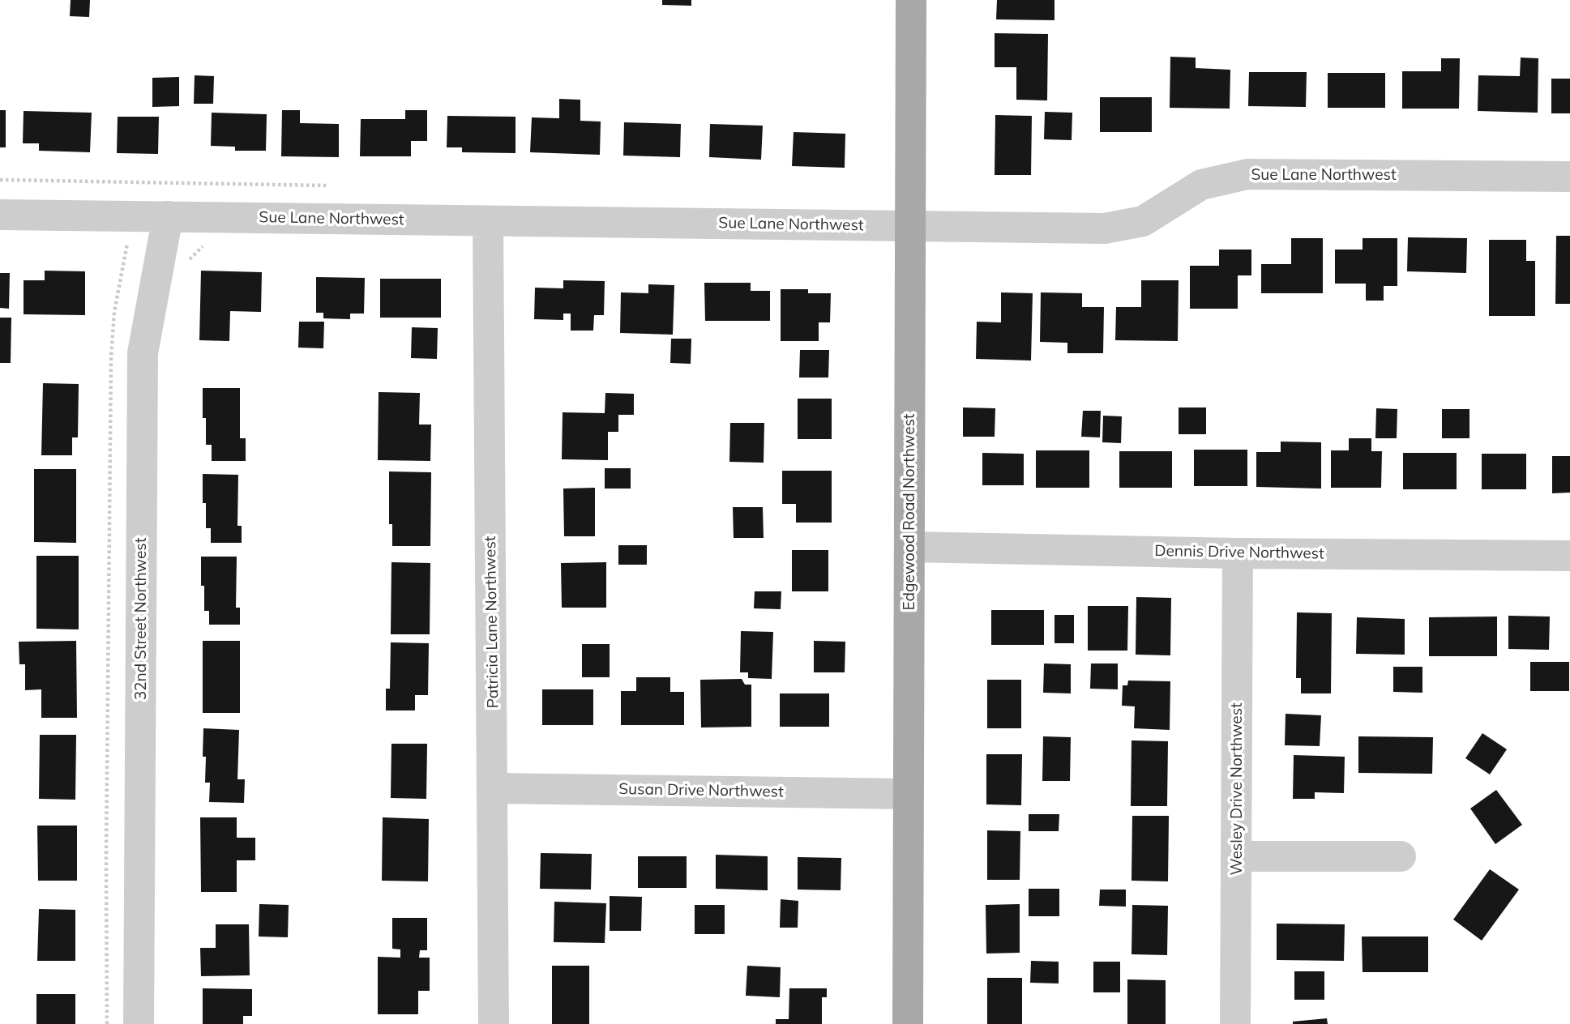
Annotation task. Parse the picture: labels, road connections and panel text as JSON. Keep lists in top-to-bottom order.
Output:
{
  "streets": {
    "main road": ["Edgewood Road Northwest"],
    "street": [
      "Sue Lane Northwest",
      "Dennis Drive Northwest",
      "32nd Street Northwest",
      "Patricia Lane Northwest",
      "Wesley Drive Northwest",
      "Susan Drive Northwest"
    ]
  },
  "crossings": [
    ["Sue Lane Northwest", "Edgewood Road Northwest"],
    ["Sue Lane Northwest", "32nd Street Northwest"],
    ["Sue Lane Northwest", "Patricia Lane Northwest"],
    ["Edgewood Road Northwest", "Dennis Drive Northwest"],
    ["Edgewood Road Northwest", "Susan Drive Northwest"],
    ["Dennis Drive Northwest", "Wesley Drive Northwest"],
    ["Patricia Lane Northwest", "Susan Drive Northwest"]
  ]
}
